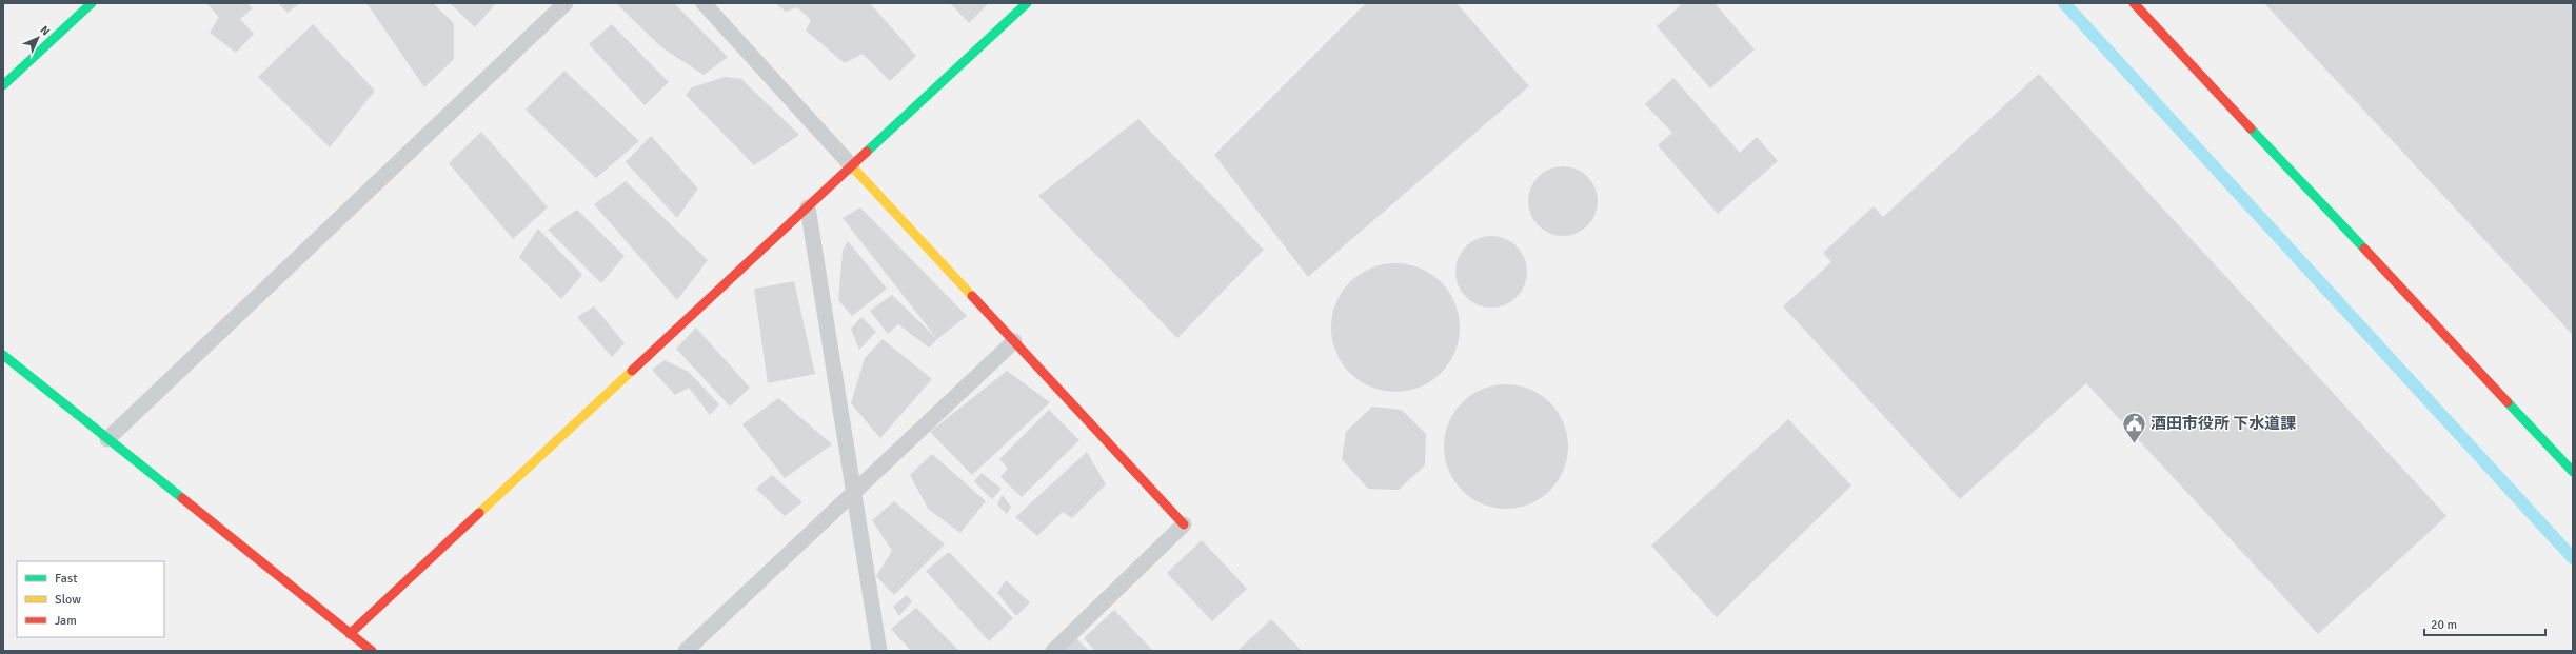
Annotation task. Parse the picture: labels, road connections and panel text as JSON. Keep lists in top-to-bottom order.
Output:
{
  "places": {
    "public building": ["酒田市役所 下水道課"]
  },
  "legend": ["Fast", "Slow", "Jam"],
  "scale_bar": "20 m",
  "north": "top right"
}
